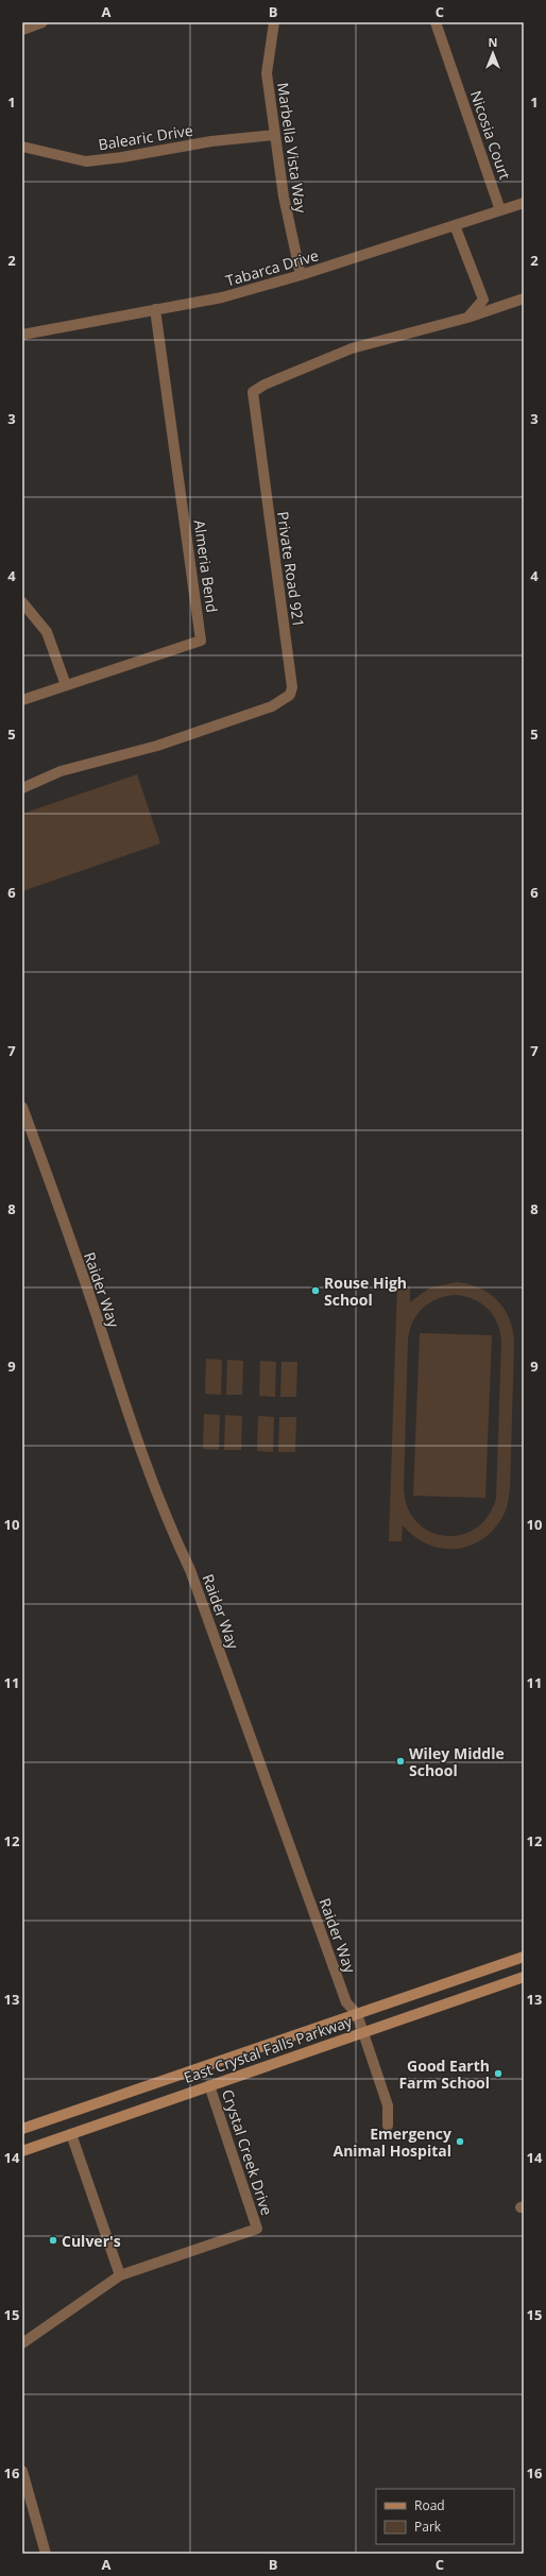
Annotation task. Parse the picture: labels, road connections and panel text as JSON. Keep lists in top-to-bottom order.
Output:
{
  "streets": {
    "main road": ["East Crystal Falls Parkway"],
    "street": [
      "Nicosia Court",
      "Balearic Drive",
      "Marbella Vista Way",
      "Tabarca Drive",
      "Almeria Bend",
      "Private Road 921",
      "Raider Way",
      "Crystal Creek Drive"
    ]
  },
  "crossings": [
    ["Nicosia Court", "Tabarca Drive"],
    ["Balearic Drive", "Marbella Vista Way"],
    ["Marbella Vista Way", "Tabarca Drive"],
    ["Tabarca Drive", "Almeria Bend"],
    ["Raider Way", "East Crystal Falls Parkway"],
    ["East Crystal Falls Parkway", "Crystal Creek Drive"]
  ],
  "places": [
    "Rouse High School",
    "Wiley Middle School",
    "Good Earth Farm School",
    "Emergency Animal Hospital",
    "Culver's"
  ],
  "legend": ["Road", "Park"],
  "north": "top",
  "grid": {
    "columns": ["A", "B", "C"],
    "rows": [
      "1",
      "2",
      "3",
      "4",
      "5",
      "6",
      "7",
      "8",
      "9",
      "10",
      "11",
      "12",
      "13",
      "14",
      "15",
      "16"
    ]
  }
}
